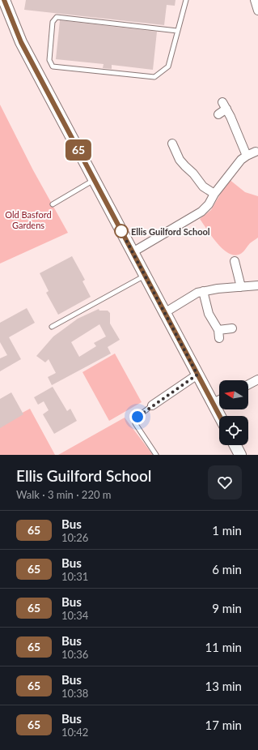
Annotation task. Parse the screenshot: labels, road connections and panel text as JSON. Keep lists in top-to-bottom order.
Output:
{
  "parks": ["Old Basford Gardens"],
  "places": ["Ellis Guilford School"],
  "lines": ["bus line 65"],
  "north": "left",
  "page": {
    "on_map": "65",
    "heading": ["Ellis Guilford School", "Walk · 3 min · 220 m"],
    "list": [
      {
        "mark": "65",
        "name": "Bus",
        "note": "10:26",
        "value": "1 min"
      },
      {
        "mark": "65",
        "name": "Bus",
        "note": "10:31",
        "value": "6 min"
      },
      {
        "mark": "65",
        "name": "Bus",
        "note": "10:34",
        "value": "9 min"
      },
      {
        "mark": "65",
        "name": "Bus",
        "note": "10:36",
        "value": "11 min"
      },
      {
        "mark": "65",
        "name": "Bus",
        "note": "10:38",
        "value": "13 min"
      },
      {
        "mark": "65",
        "name": "Bus",
        "note": "10:42",
        "value": "17 min"
      }
    ]
  }
}
